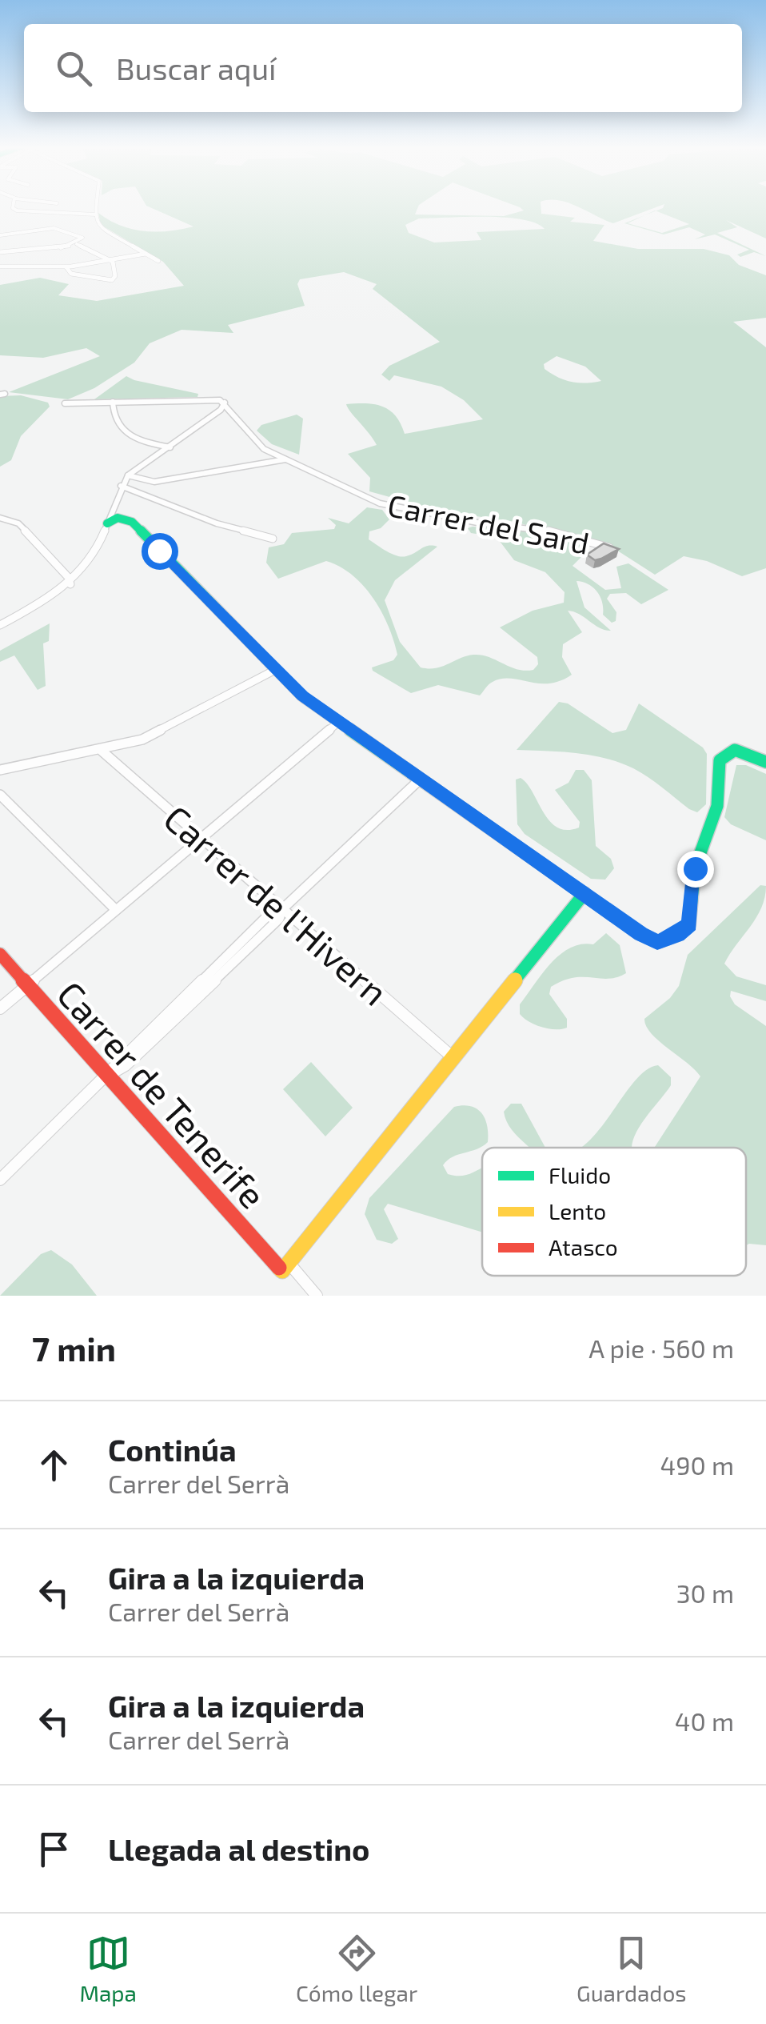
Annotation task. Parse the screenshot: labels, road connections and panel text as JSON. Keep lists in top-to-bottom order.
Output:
{
  "streets": {
    "street": ["Carrer del Sard", "Carrer de l'Hivern", "Carrer de Tenerife"]
  },
  "legend": ["Fluido", "Lento", "Atasco"],
  "page": {
    "search": "Buscar aquí",
    "heading": ["7 min", "A pie · 560 m"],
    "list": [
      ["Continúa", "Carrer del Serrà", "490 m"],
      ["Gira a la izquierda", "Carrer del Serrà", "30 m"],
      ["Gira a la izquierda", "Carrer del Serrà", "40 m"],
      "Llegada al destino"
    ],
    "nav": ["Mapa", "Cómo llegar", "Guardados"]
  }
}
